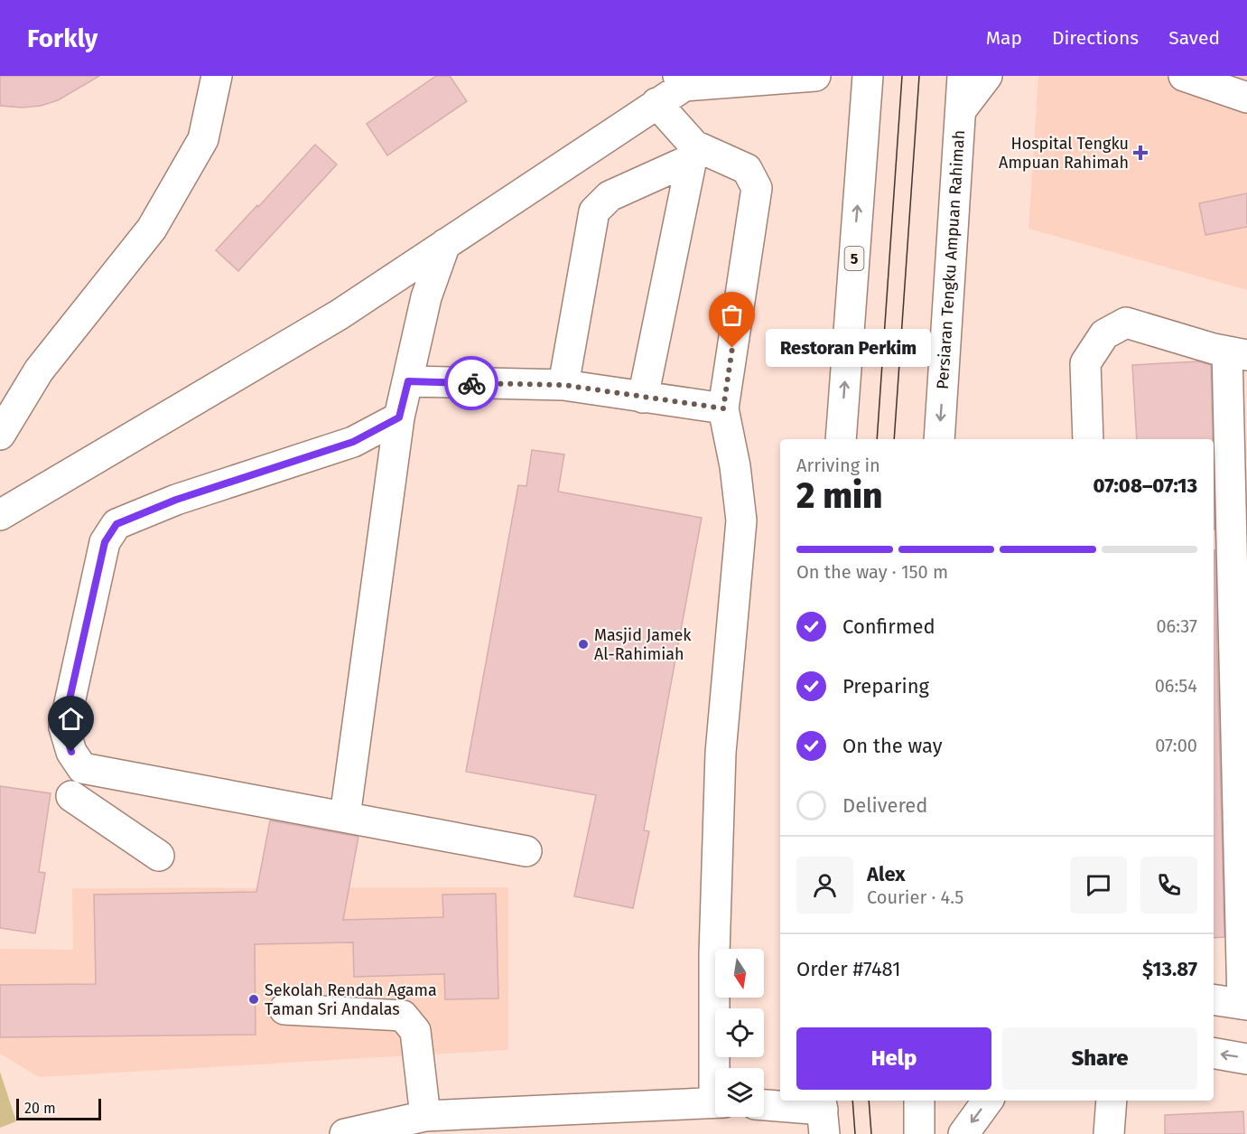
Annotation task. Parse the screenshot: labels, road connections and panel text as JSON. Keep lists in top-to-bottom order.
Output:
{
  "streets": {
    "main road": ["5", "Persiaran Tengku Ampuan Rahimah"]
  },
  "places": {
    "health": ["Hospital Tengku Ampuan Rahimah"],
    "other": ["Restoran Perkim", "Masjid Jamek Al-Rahimiah", "Sekolah Rendah Agama Taman Sri Andalas"]
  },
  "scale_bar": "20 m",
  "north": "bottom",
  "page": {
    "header": "Forkly",
    "nav": ["Map", "Directions", "Saved"],
    "bubble": "Restoran Perkim",
    "heading": ["2 min", "Arriving in", "07:08–07:13"],
    "panel": [
      "Alex",
      "Courier · 4.5",
      "Order #7481",
      "$13.87"
    ],
    "bar": "On the way · 150 m",
    "list": [
      ["Confirmed", "06:37"],
      ["Preparing", "06:54"],
      ["On the way", "07:00"],
      "Delivered"
    ],
    "buttons": ["Help", "Share"],
    "scale": "20 m"
  }
}
